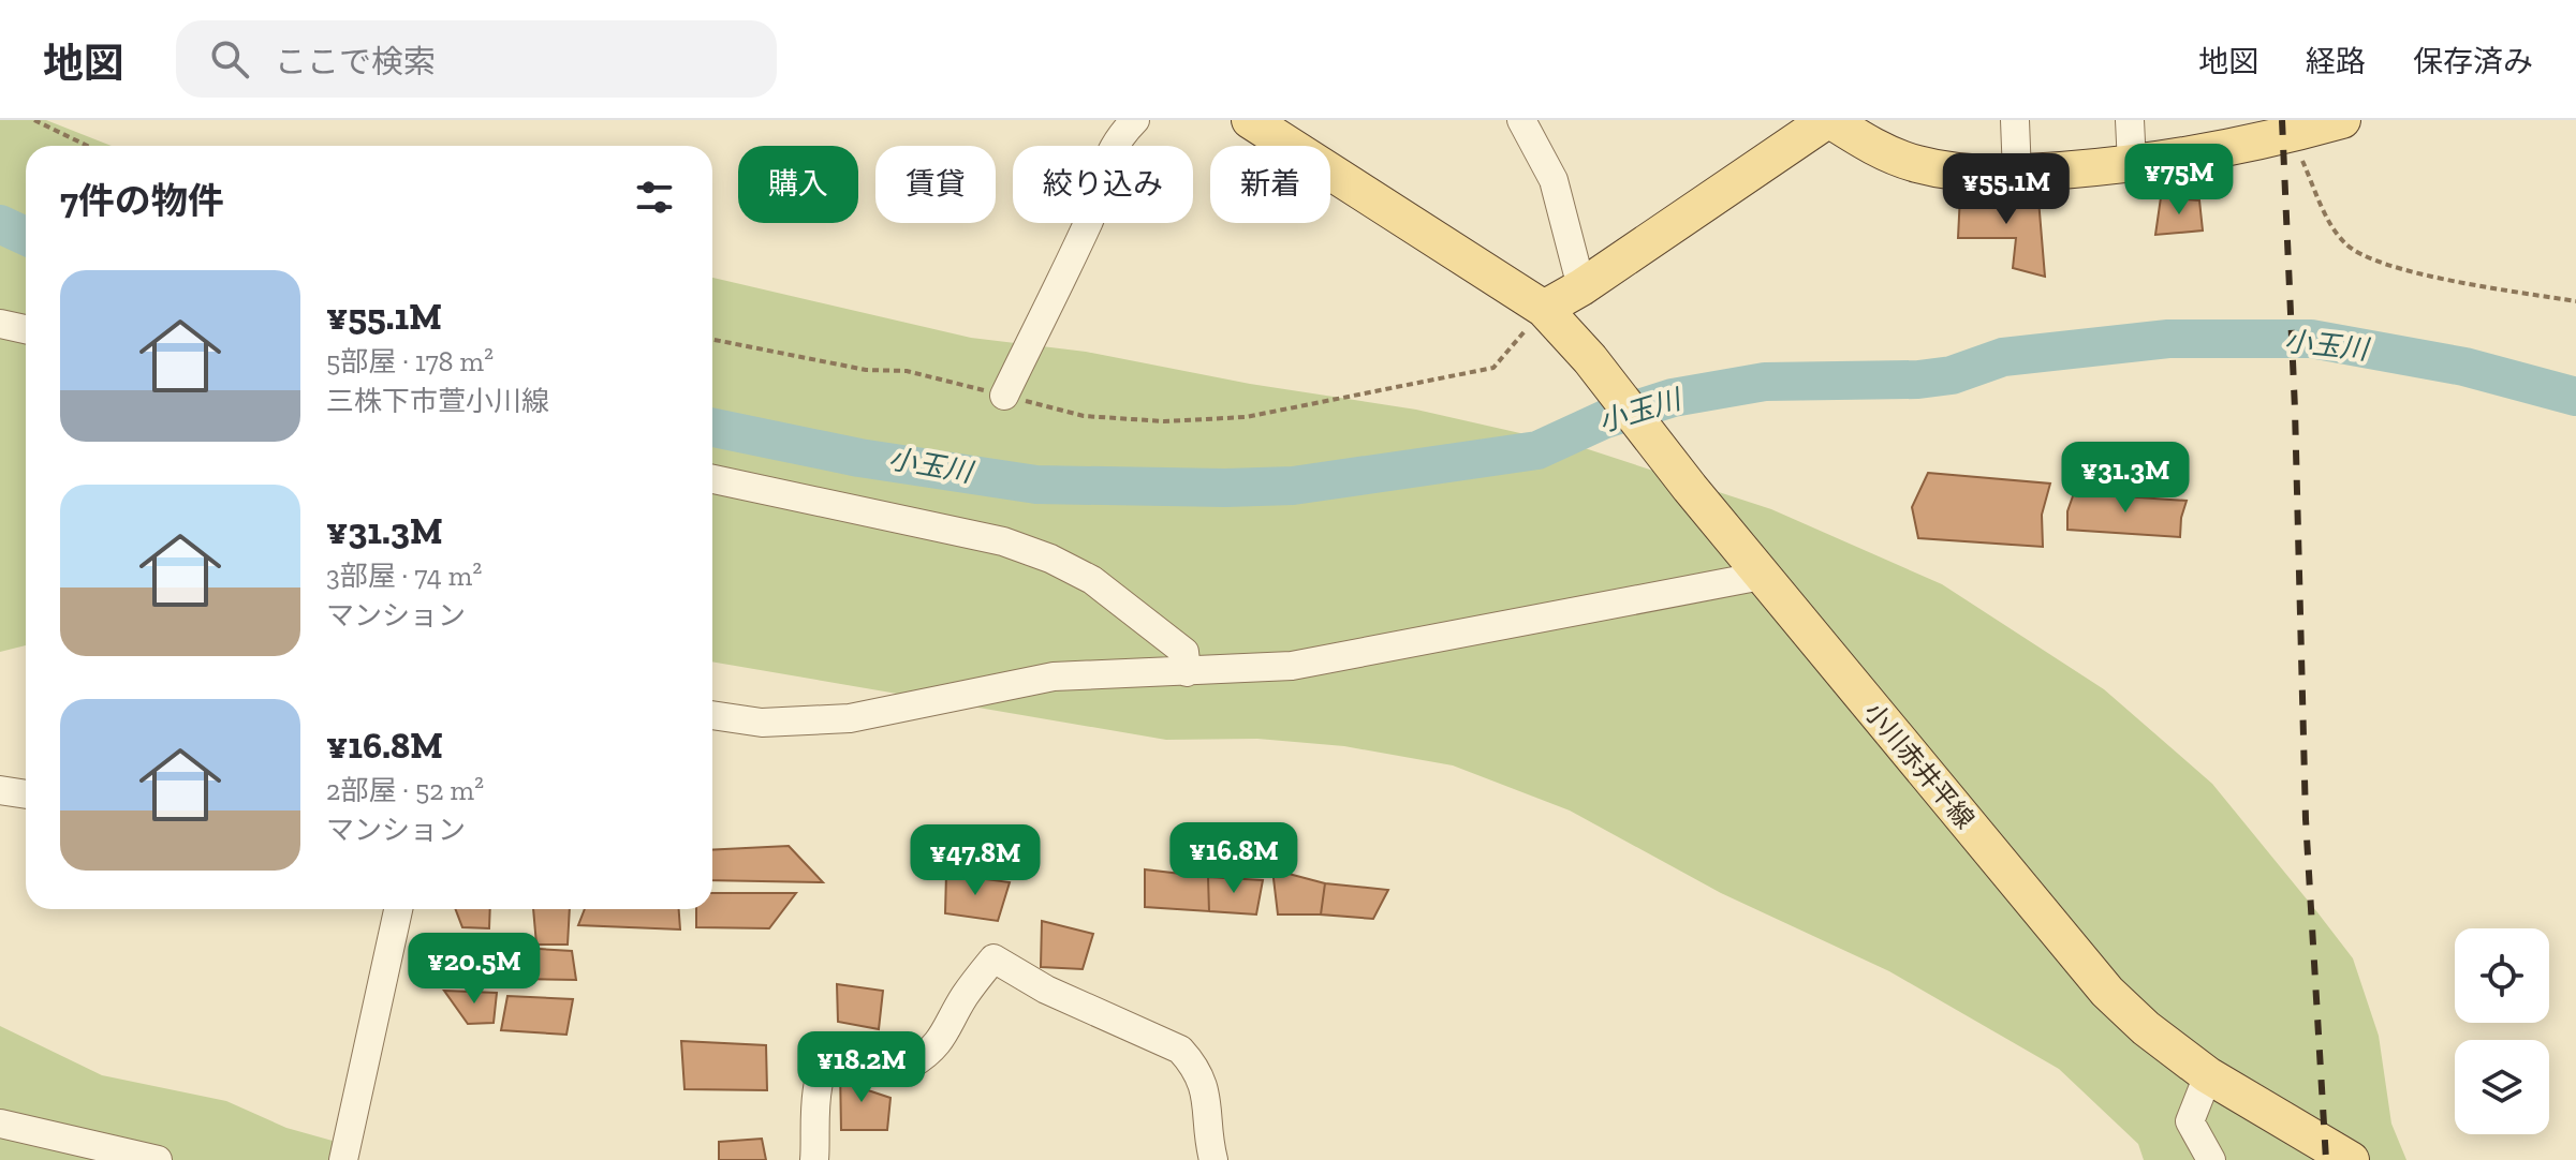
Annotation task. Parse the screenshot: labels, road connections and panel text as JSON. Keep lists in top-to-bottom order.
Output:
{
  "streets": {
    "main road": ["小川赤井平線"]
  },
  "water": ["小玉川"],
  "page": {
    "header": "地図",
    "search": "ここで検索",
    "nav": ["地図", "経路", "保存済み"],
    "price": [
      "¥75M",
      "¥55.1M",
      "¥31.3M",
      "¥16.8M",
      "¥47.8M",
      "¥20.5M",
      "¥18.2M"
    ],
    "chip": [
      "購入",
      "賃貸",
      "絞り込み",
      "新着"
    ],
    "heading": "7件の物件",
    "list": [
      {
        "name": "¥55.1M",
        "note": "5部屋 · 178 m² · 三株下市萱小川線"
      },
      {
        "name": "¥31.3M",
        "note": "3部屋 · 74 m² · マンション"
      },
      {
        "name": "¥16.8M",
        "note": "2部屋 · 52 m² · マンション"
      }
    ]
  }
}
